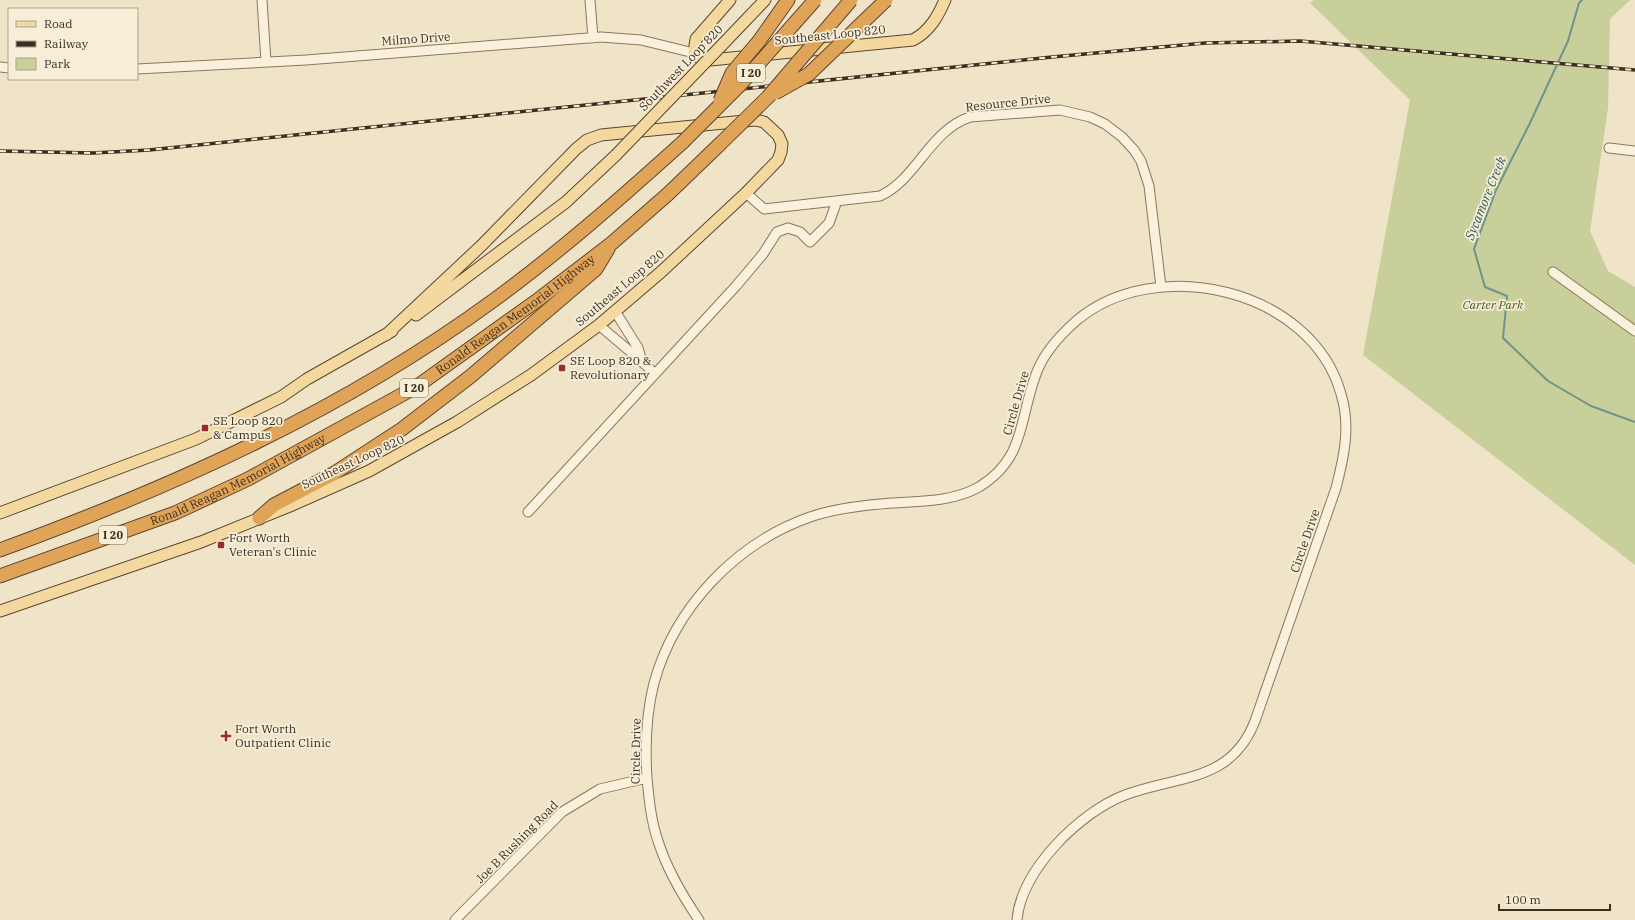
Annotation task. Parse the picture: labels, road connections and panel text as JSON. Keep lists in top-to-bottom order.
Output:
{
  "streets": {
    "highway": ["I 20", "Ronald Reagan Memorial Highway"],
    "main road": ["Southeast Loop 820", "Southwest Loop 820"],
    "street": [
      "Milmo Drive",
      "Resource Drive",
      "Circle Drive",
      "Joe B Rushing Road"
    ]
  },
  "crossings": [
    ["Southeast Loop 820", "Milmo Drive"],
    ["Southeast Loop 820", "Southwest Loop 820"],
    ["Southeast Loop 820", "Resource Drive"],
    ["Resource Drive", "Circle Drive"],
    ["Circle Drive", "Joe B Rushing Road"]
  ],
  "water": ["Sycamore Creek"],
  "parks": ["Carter Park"],
  "places": {
    "transit": ["SE Loop 820 & Revolutionary", "SE Loop 820 & Campus", "Fort Worth Veteran's Clinic"],
    "health": ["Fort Worth Outpatient Clinic"]
  },
  "legend": ["Road", "Railway", "Park"],
  "scale_bar": "100 m"
}
